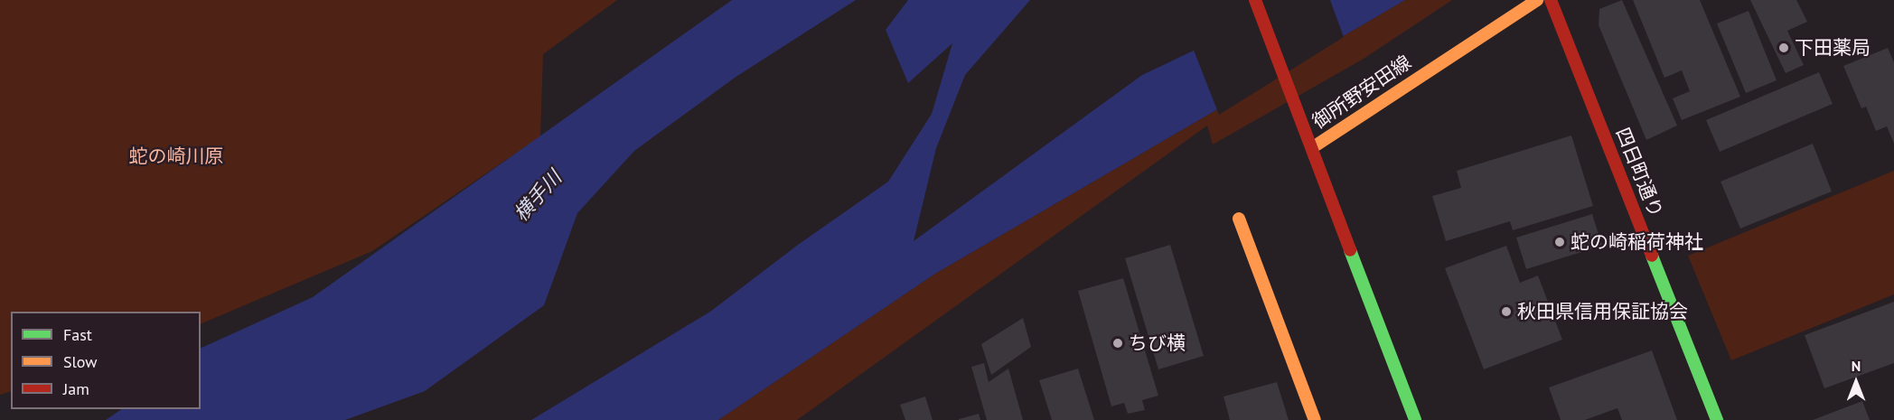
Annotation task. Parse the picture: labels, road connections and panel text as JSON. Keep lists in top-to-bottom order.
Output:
{
  "streets": {
    "street": ["御所野安田線", "四日町通り"]
  },
  "water": ["横手川"],
  "parks": ["蛇の崎川原"],
  "places": [
    "下田薬局",
    "蛇の崎稲荷神社",
    "秋田県信用保証協会",
    "ちび横"
  ],
  "legend": ["Fast", "Slow", "Jam"],
  "north": "top"
}
